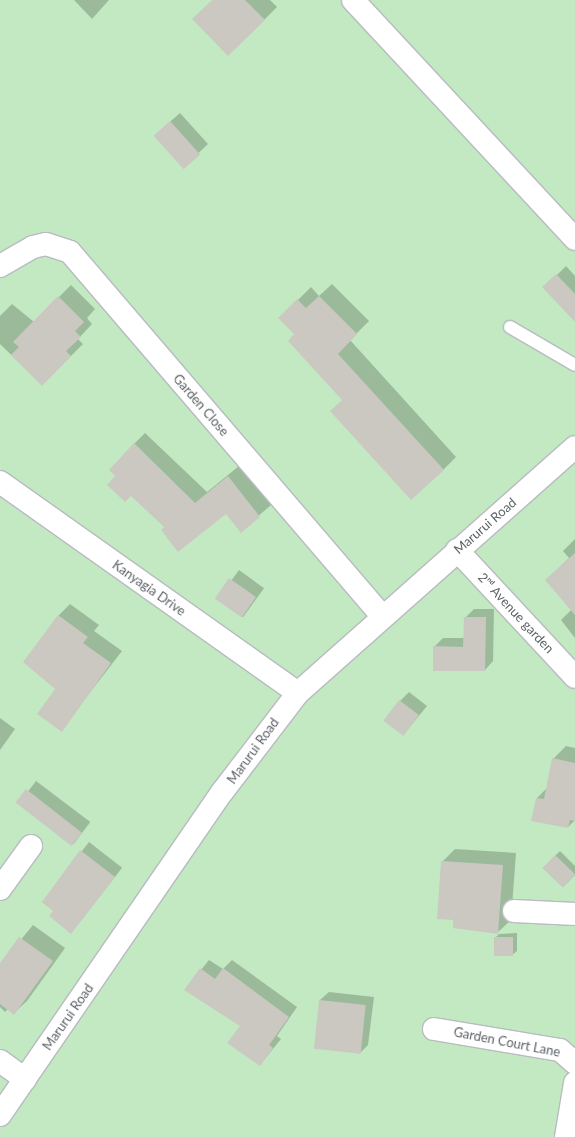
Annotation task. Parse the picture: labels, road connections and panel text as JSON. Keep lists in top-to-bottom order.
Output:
{
  "streets": {
    "street": [
      "Garden Close",
      "Marurui Road",
      "Kanyagia Drive",
      "2ⁿᵈ Avenue garden",
      "Garden Court Lane"
    ]
  },
  "crossings": [
    ["Garden Close", "Marurui Road"],
    ["Marurui Road", "Kanyagia Drive"],
    ["Marurui Road", "2ⁿᵈ Avenue garden"]
  ]
}
